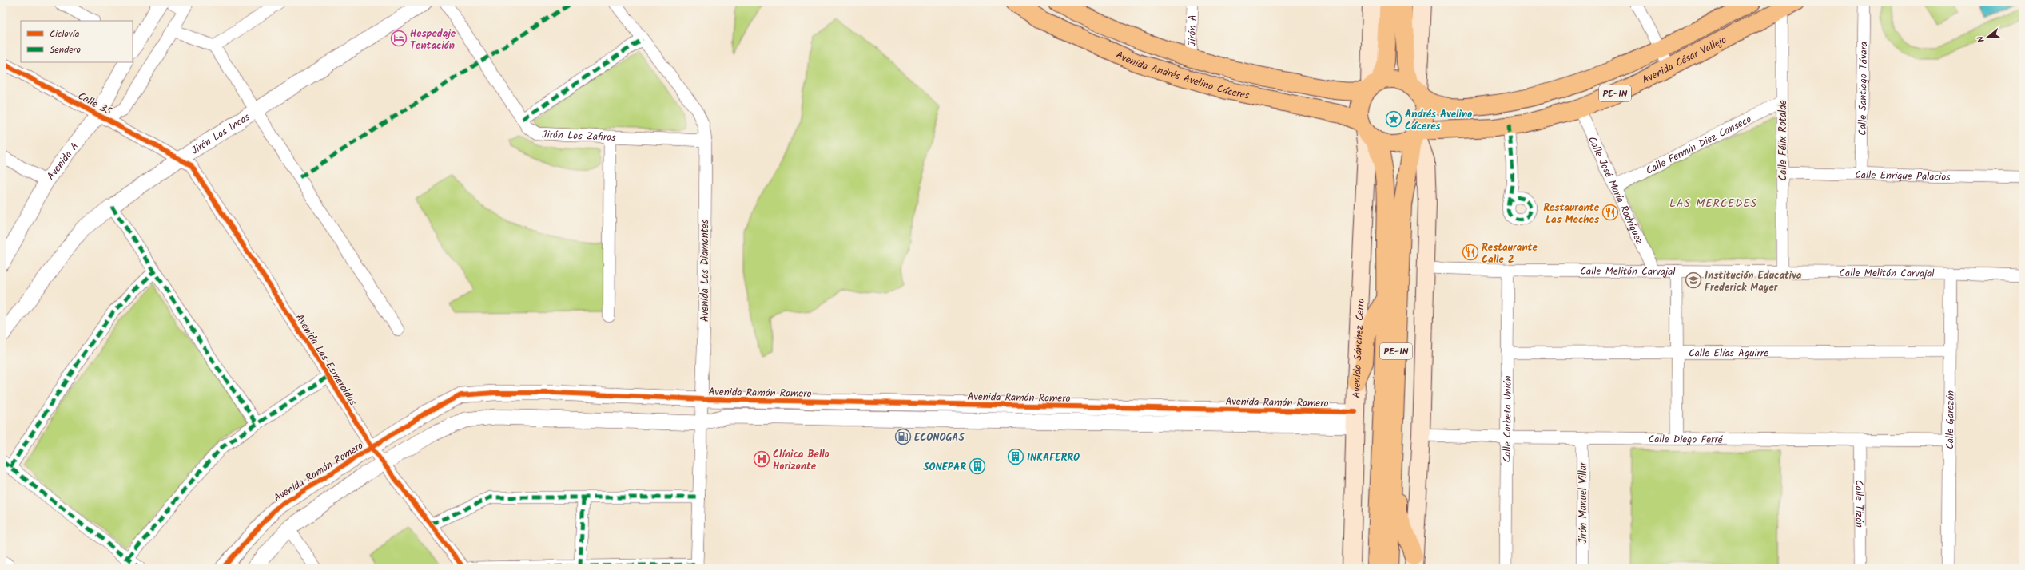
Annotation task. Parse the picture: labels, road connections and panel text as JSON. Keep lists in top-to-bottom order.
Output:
{
  "streets": {
    "main road": [
      "Avenida César Vallejo",
      "Avenida Andrés Avelino Cáceres",
      "PE-1N",
      "Avenida Sánchez Cerro"
    ],
    "street": [
      "Jirón A",
      "Calle Santiago Távara",
      "Calle 35",
      "Jirón Los Incas",
      "Jirón Los Zafiros",
      "Calle Félix Rotalde",
      "Calle Fermín Diez Canseco",
      "Avenida A",
      "Calle Enrique Palacios",
      "Calle José María Rodríguez",
      "Avenida Los Diamantes",
      "Calle Melitón Carvajal",
      "Calle Elías Aguirre",
      "Avenida Las Esmeraldas",
      "Avenida Ramón Romero",
      "Calle Corbeta Unión",
      "Calle Garezón",
      "Calle Diego Ferré",
      "Jirón Manuel Villar",
      "Calle Tizón"
    ]
  },
  "crossings": [
    ["Jirón A", "Avenida Andrés Avelino Cáceres"],
    ["Avenida César Vallejo", "Avenida Andrés Avelino Cáceres"],
    ["Avenida César Vallejo", "PE-1N"],
    ["Avenida César Vallejo", "Calle Félix Rotalde"],
    ["Avenida César Vallejo", "Calle José María Rodríguez"],
    ["Avenida César Vallejo", "Avenida Sánchez Cerro"],
    ["Avenida Andrés Avelino Cáceres", "PE-1N"],
    ["Avenida Andrés Avelino Cáceres", "Avenida Sánchez Cerro"],
    ["Calle Santiago Távara", "Calle Enrique Palacios"],
    ["PE-1N", "Avenida Sánchez Cerro"],
    ["Calle 35", "Jirón Los Incas"],
    ["Calle 35", "Avenida A"],
    ["Calle 35", "Avenida Las Esmeraldas"],
    ["Jirón Los Incas", "Avenida Las Esmeraldas"],
    ["Jirón Los Zafiros", "Avenida Los Diamantes"],
    ["Calle Félix Rotalde", "Calle Fermín Diez Canseco"],
    ["Calle Félix Rotalde", "Calle Enrique Palacios"],
    ["Calle Félix Rotalde", "Calle Melitón Carvajal"],
    ["Calle Fermín Diez Canseco", "Calle José María Rodríguez"],
    ["Calle José María Rodríguez", "Calle Melitón Carvajal"],
    ["Avenida Los Diamantes", "Avenida Ramón Romero"],
    ["Calle Melitón Carvajal", "Calle Corbeta Unión"],
    ["Calle Melitón Carvajal", "Calle Garezón"],
    ["Avenida Sánchez Cerro", "Avenida Ramón Romero"],
    ["Calle Elías Aguirre", "Calle Corbeta Unión"],
    ["Calle Elías Aguirre", "Calle Garezón"],
    ["Avenida Las Esmeraldas", "Avenida Ramón Romero"],
    ["Calle Corbeta Unión", "Calle Diego Ferré"],
    ["Calle Garezón", "Calle Diego Ferré"],
    ["Calle Diego Ferré", "Jirón Manuel Villar"],
    ["Calle Diego Ferré", "Calle Tizón"]
  ],
  "districts": ["LAS MERCEDES"],
  "places": {
    "hotel": ["Hospedaje Tentación"],
    "place": ["Andrés Avelino Cáceres"],
    "restaurant": ["Restaurante Las Meches", "Restaurante Calle 2"],
    "school or university": ["Institución Educativa Frederick Mayer"],
    "fuel station": ["ECONOGAS"],
    "building": ["INKAFERRO", "SONEPAR"],
    "hospital": ["Clínica Bello Horizonte"]
  },
  "legend": ["Ciclovía", "Sendero"],
  "north": "left"
}
